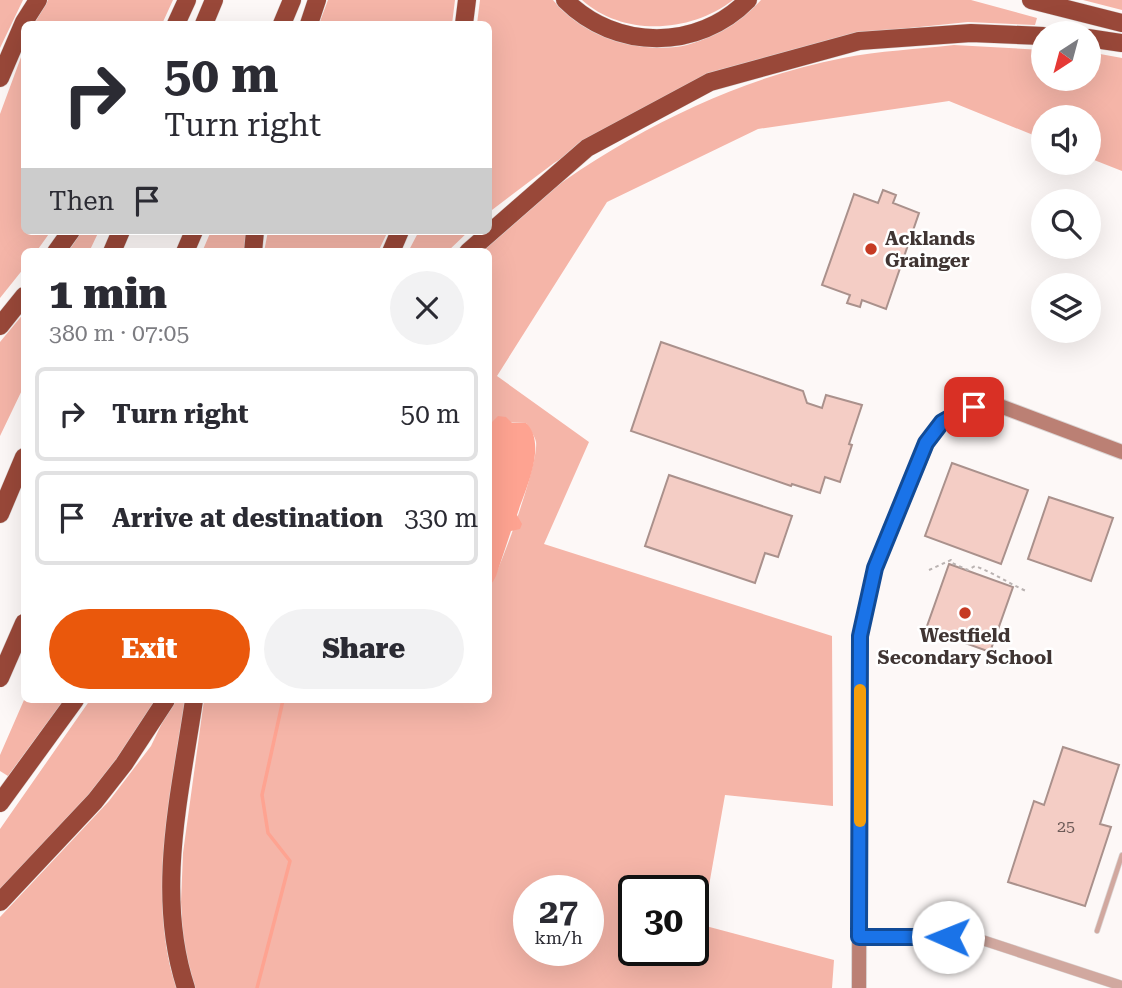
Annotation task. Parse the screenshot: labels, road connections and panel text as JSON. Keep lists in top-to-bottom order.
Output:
{
  "places": ["Acklands Grainger", "Westfield Secondary School"],
  "house_numbers": ["25"],
  "north": "bottom left",
  "page": {
    "turn": ["50 m", "Turn right"],
    "then": "Then",
    "heading": ["1 min", "380 m · 07:05"],
    "list": [
      {
        "name": "Turn right",
        "value": "50 m"
      },
      {
        "name": "Arrive at destination",
        "value": "330 m"
      }
    ],
    "buttons": ["Exit", "Share"],
    "speed": "27 km/h",
    "limit": "30"
  }
}
